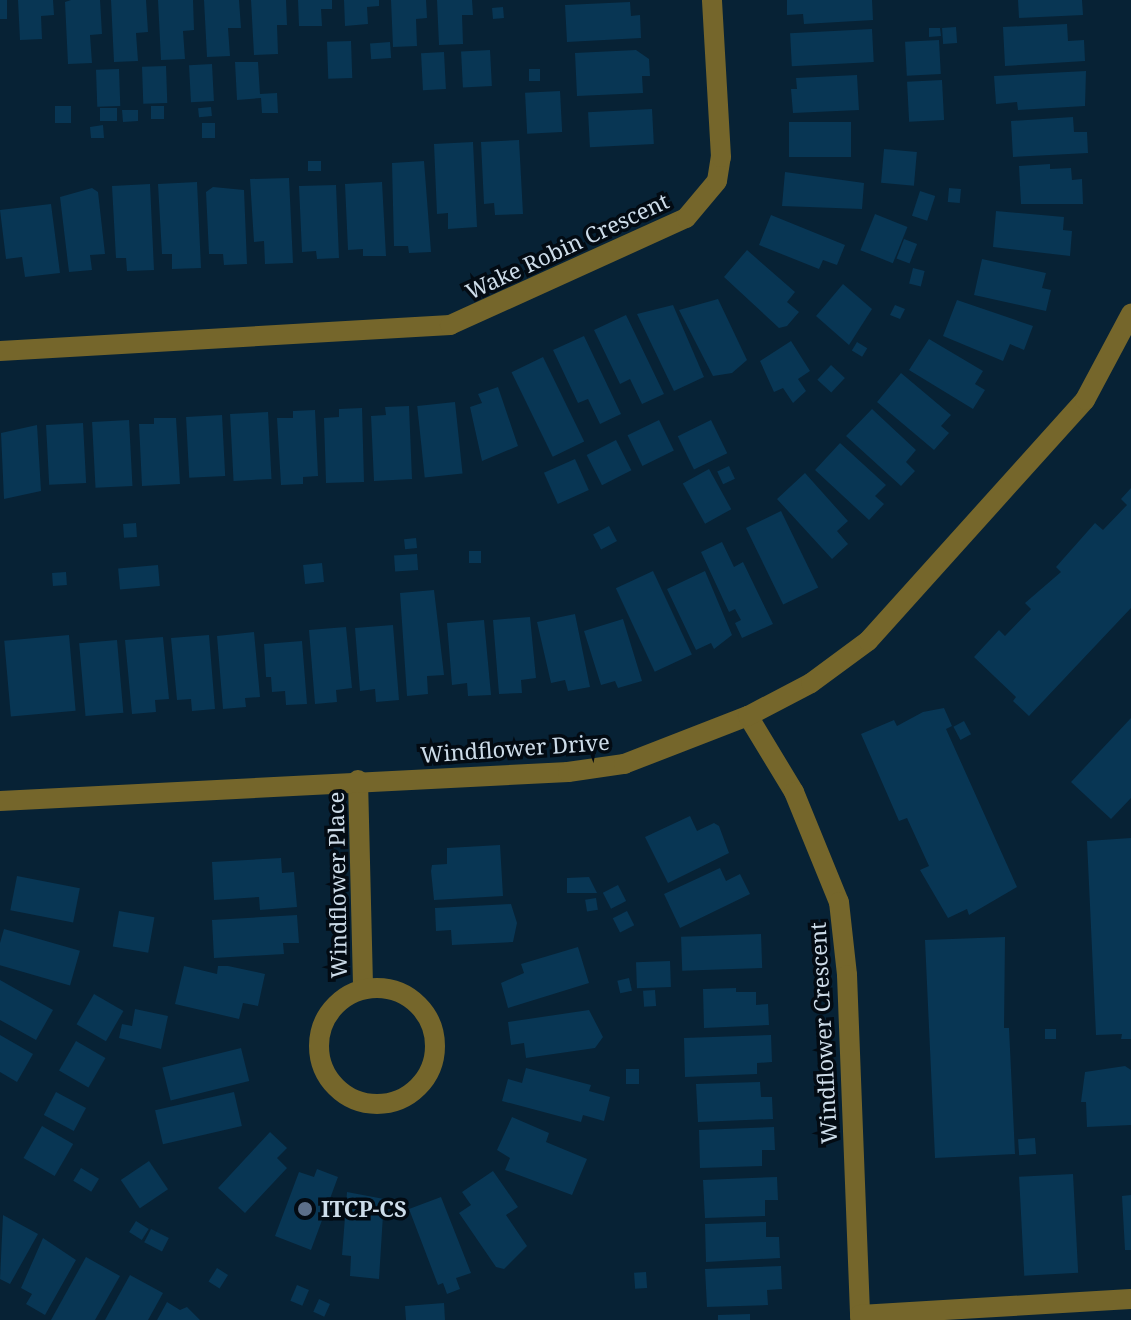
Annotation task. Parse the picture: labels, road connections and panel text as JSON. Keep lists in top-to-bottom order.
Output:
{
  "streets": {
    "street": [
      "Wake Robin Crescent",
      "Windflower Drive",
      "Windflower Place",
      "Windflower Crescent"
    ]
  },
  "crossings": [
    ["Windflower Drive", "Windflower Place"],
    ["Windflower Drive", "Windflower Crescent"]
  ],
  "places": ["ITCP-CS"]
}
